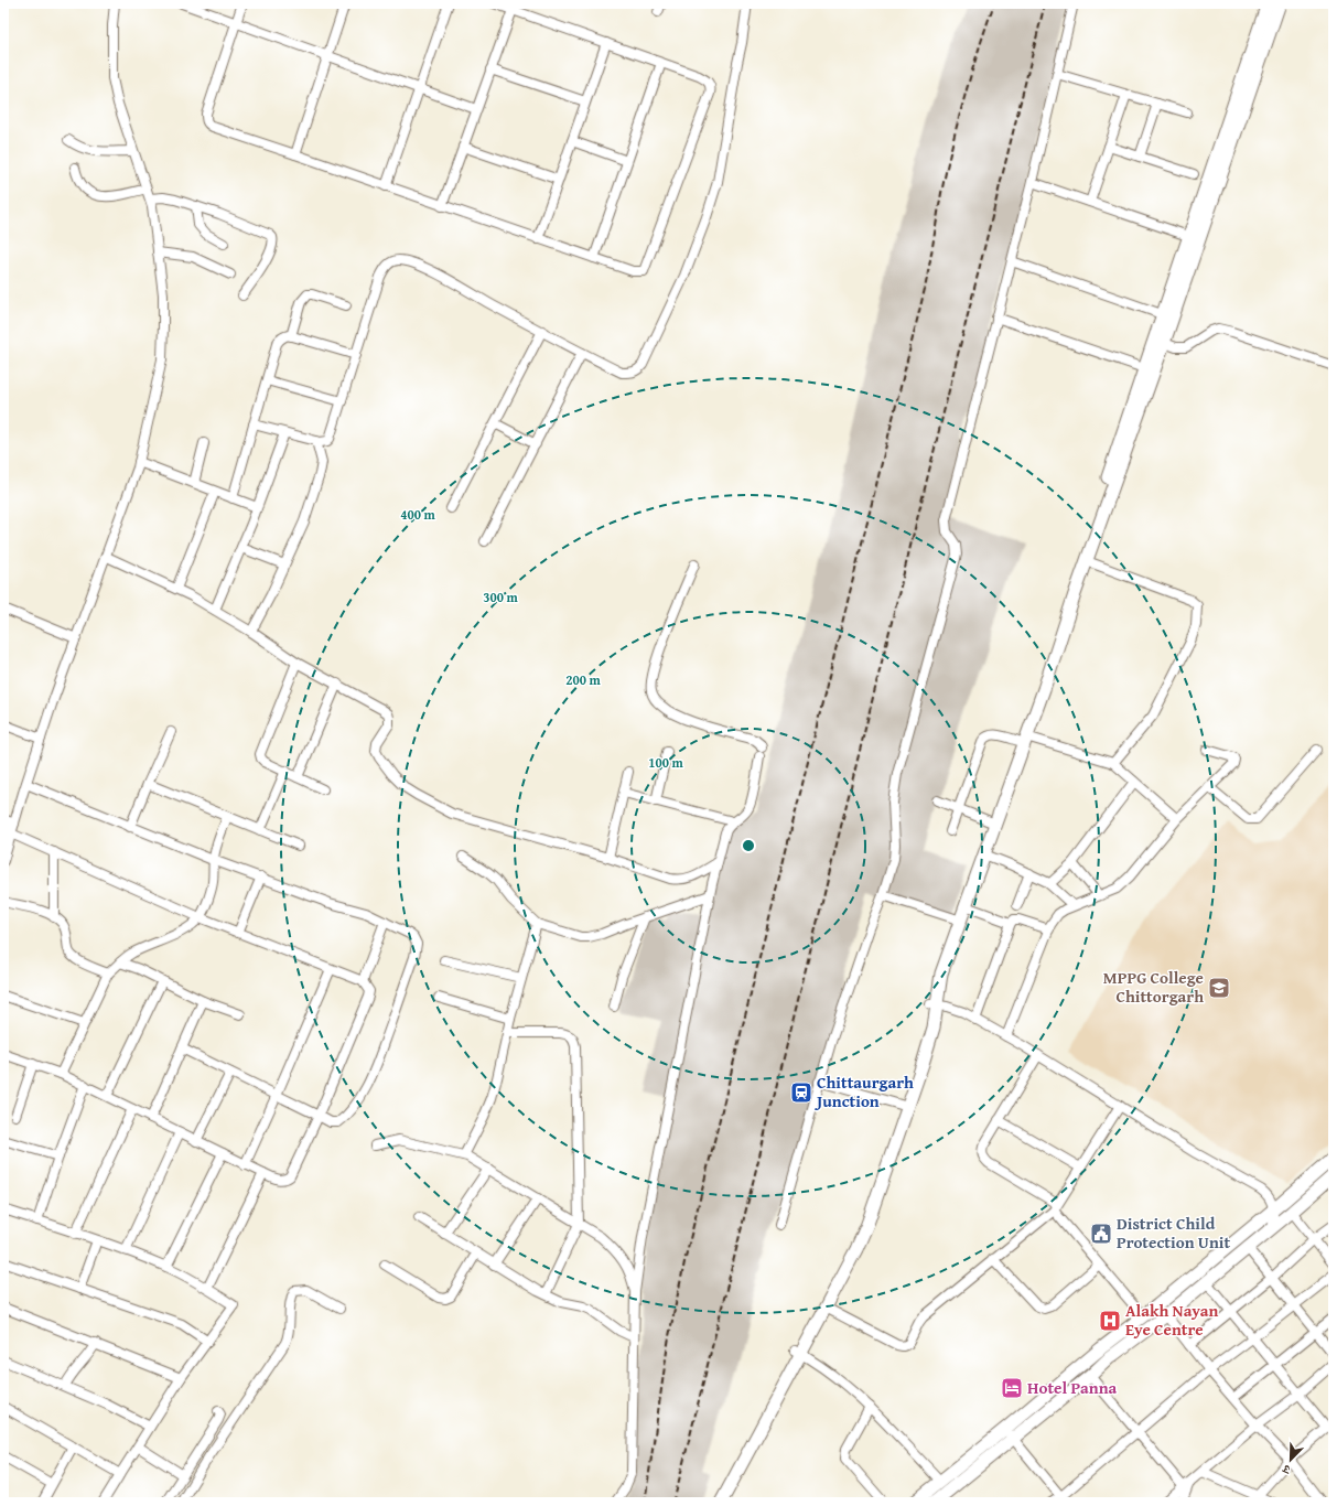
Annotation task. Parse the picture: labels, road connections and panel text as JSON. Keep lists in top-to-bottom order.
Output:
{
  "places": {
    "school or university": ["MPPG College Chittorgarh"],
    "station": ["Chittaurgarh Junction"],
    "public building": ["District Child Protection Unit"],
    "hospital": ["Alakh Nayan Eye Centre"],
    "hotel": ["Hotel Panna"]
  },
  "north": "bottom left",
  "rings": [
    "400 m",
    "300 m",
    "200 m",
    "100 m"
  ]
}
